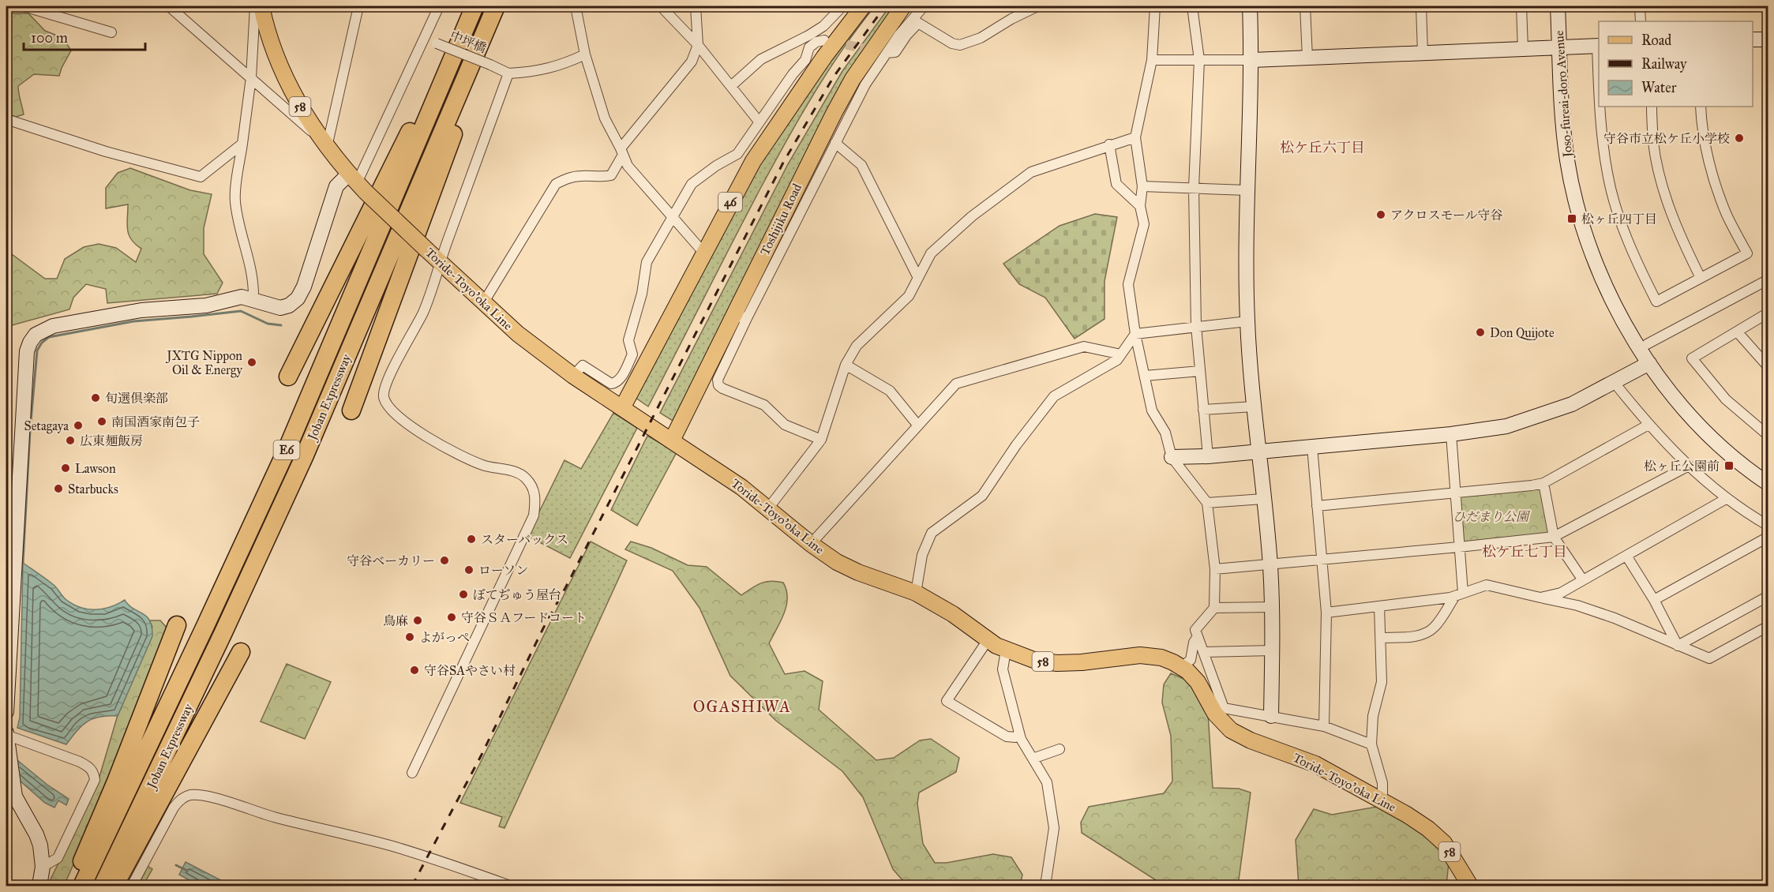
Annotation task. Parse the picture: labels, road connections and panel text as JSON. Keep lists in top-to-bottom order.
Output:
{
  "streets": {
    "highway": ["Joban Expressway", "E6"],
    "main road": [
      "58",
      "46",
      "Toshijiku Road",
      "Toride-Toyo'oka Line"
    ],
    "street": ["中坪橋", "Joso-fureai-doro Avenue"]
  },
  "crossings": [
    ["46", "Toride-Toyo'oka Line"],
    ["Toshijiku Road", "Toride-Toyo'oka Line"]
  ],
  "districts": ["松ケ丘六丁目", "松ケ丘七丁目", "OGASHIWA"],
  "parks": ["ひだまり公園"],
  "places": {
    "other": [
      "守谷市立松ケ丘小学校",
      "アクロスモール守谷",
      "Don Quijote",
      "JXTG Nippon Oil & Energy",
      "旬選倶楽部",
      "南国酒家南包子",
      "Setagaya",
      "広東麺飯房",
      "Lawson",
      "Starbucks",
      "スターバックス",
      "守谷ベーカリー",
      "ローソン",
      "ぼてぢゅう屋台",
      "守谷ＳＡフードコート",
      "鳥麻",
      "よがっぺ",
      "守谷SAやさい村"
    ],
    "transit": ["松ヶ丘四丁目", "松ヶ丘公園前"]
  },
  "legend": ["Road", "Railway", "Water"],
  "scale_bar": "100 m"
}
